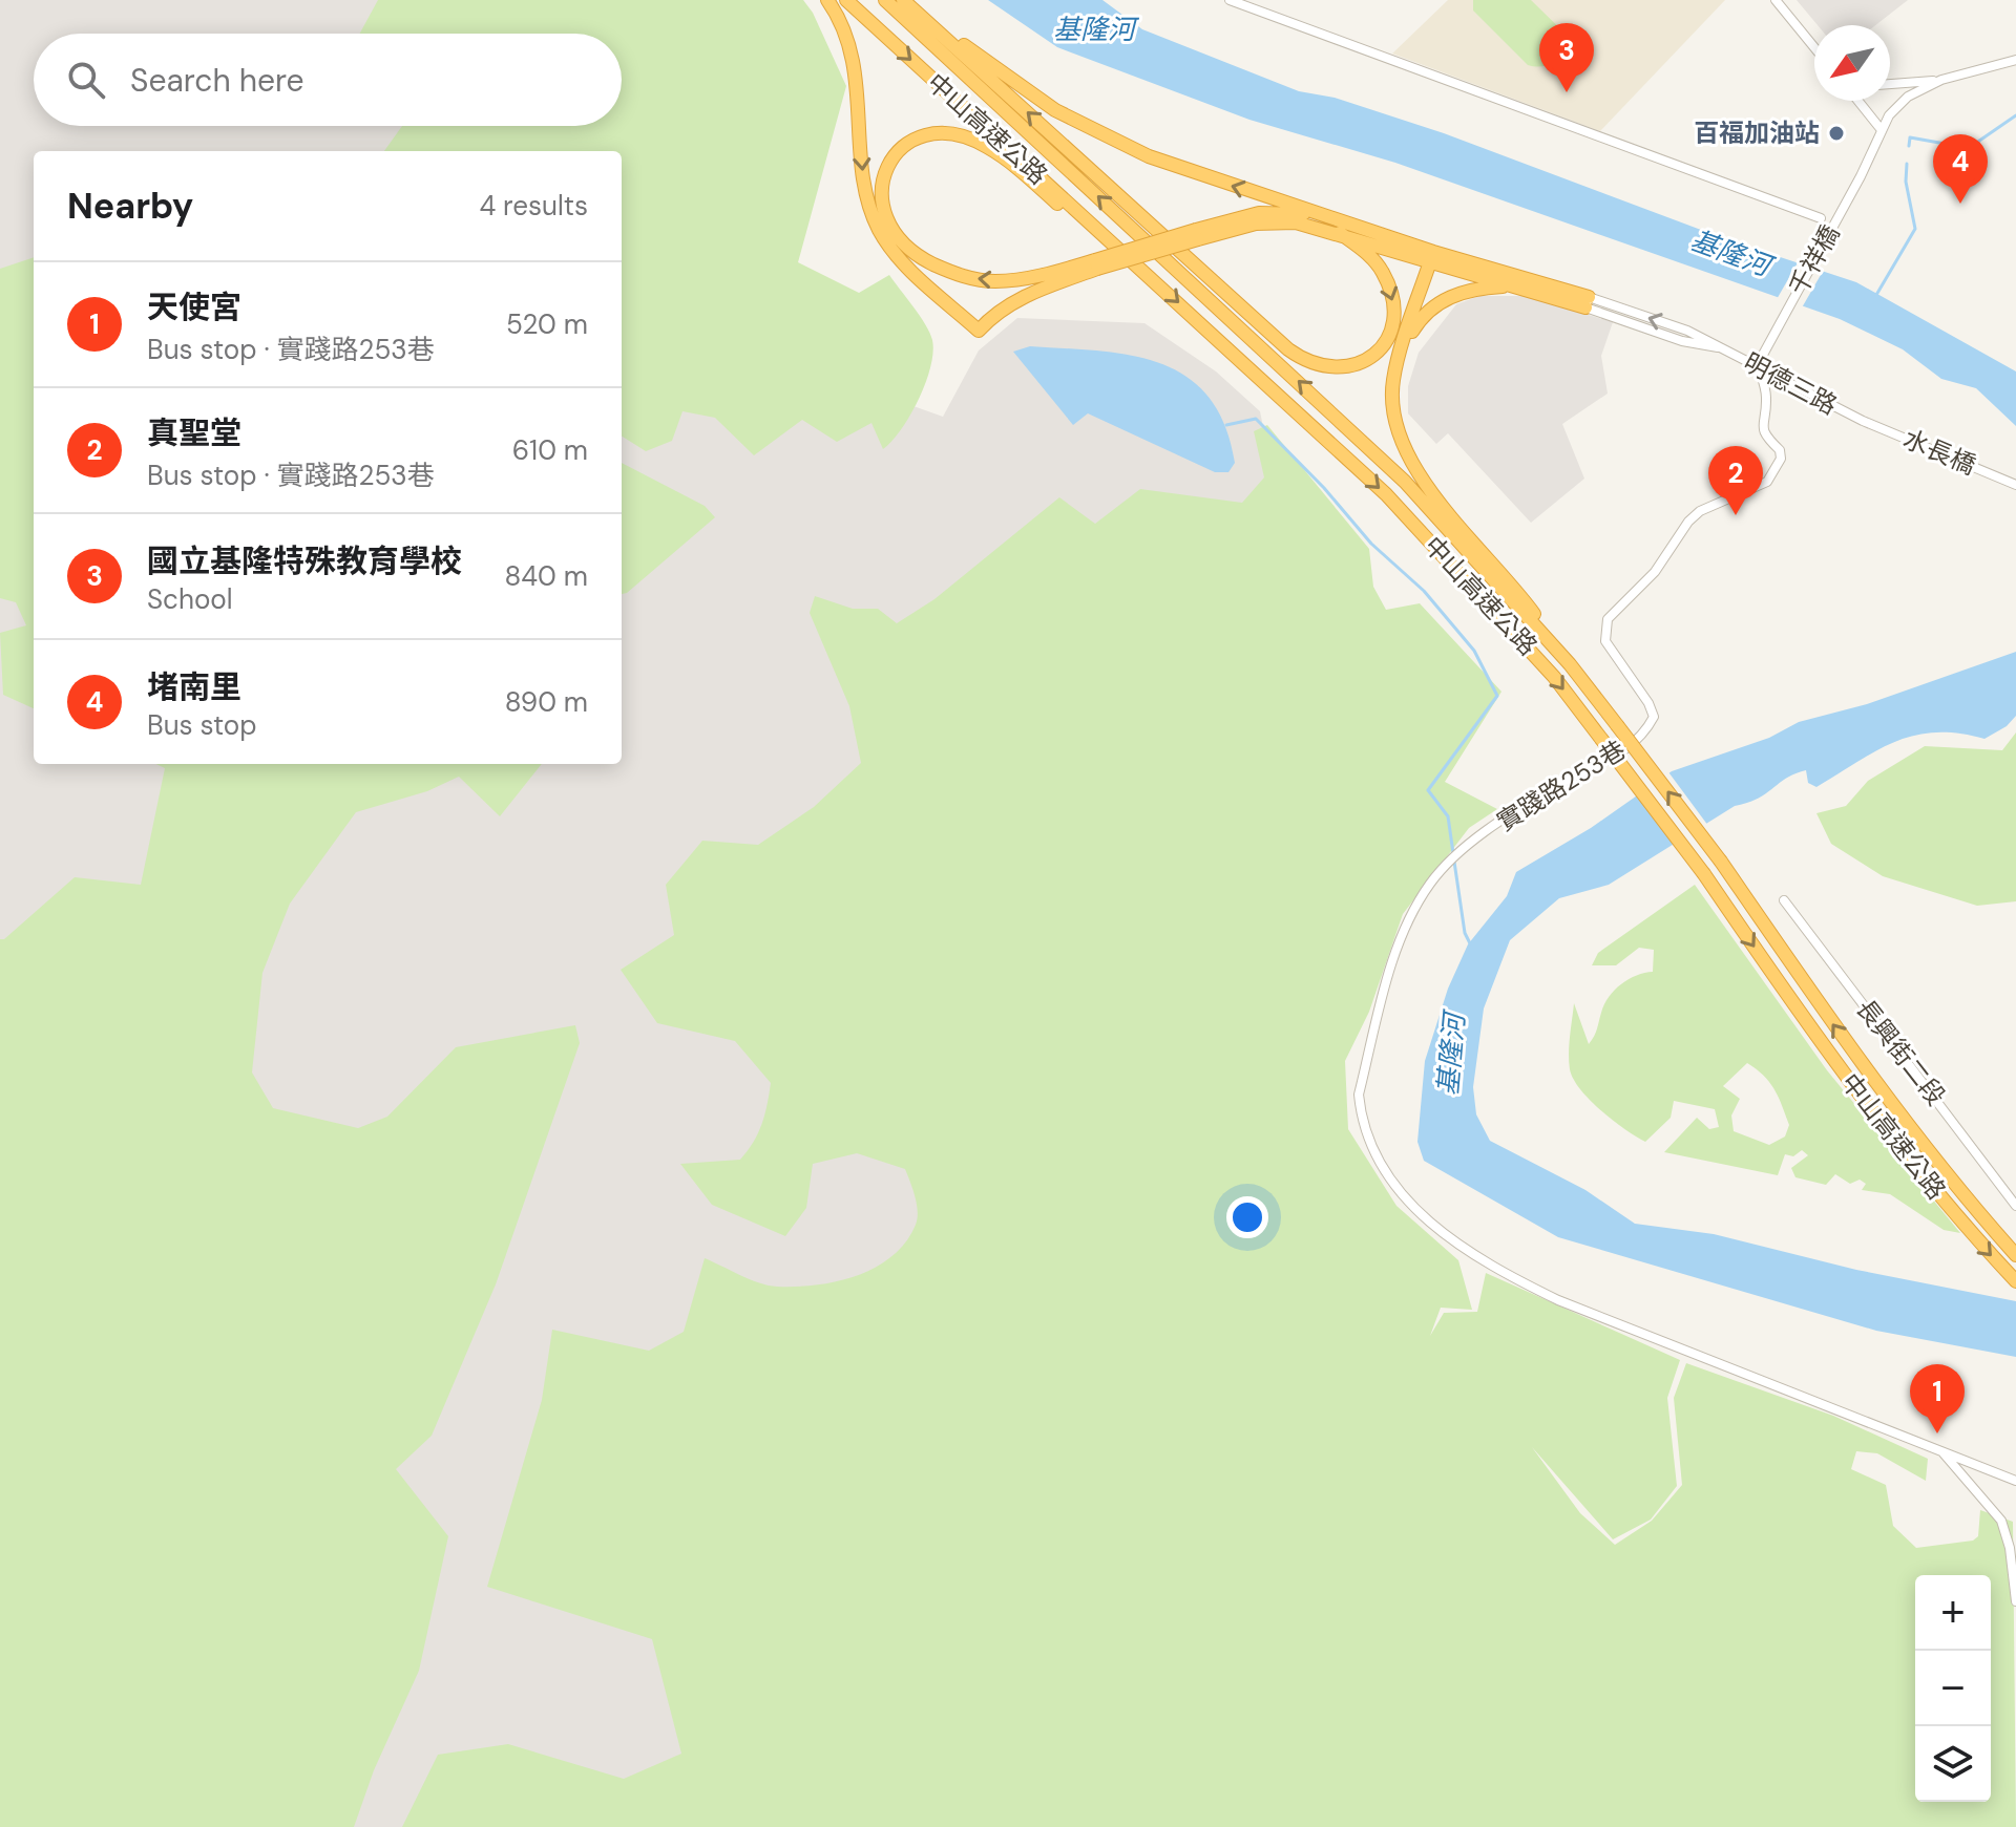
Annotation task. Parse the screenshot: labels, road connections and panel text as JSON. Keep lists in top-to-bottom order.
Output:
{
  "streets": {
    "highway": ["中山高速公路"],
    "street": [
      "千祥橋",
      "明德三路",
      "水長橋",
      "實踐路253巷",
      "長興街二段"
    ]
  },
  "crossings": [
    ["千祥橋", "明德三路"],
    ["千祥橋", "實踐路253巷"],
    ["明德三路", "水長橋"],
    ["明德三路", "實踐路253巷"]
  ],
  "water": ["基隆河"],
  "places": ["百福加油站"],
  "north": "bottom left",
  "page": {
    "pins": [
      "3",
      "4",
      "2",
      "1"
    ],
    "search": "Search here",
    "heading": ["Nearby", "4 results"],
    "list": [
      {
        "mark": "1",
        "name": "天使宮",
        "note": "Bus stop · 實踐路253巷",
        "value": "520 m"
      },
      {
        "mark": "2",
        "name": "真聖堂",
        "note": "Bus stop · 實踐路253巷",
        "value": "610 m"
      },
      {
        "mark": "3",
        "name": "國立基隆特殊教育學校",
        "note": "School",
        "value": "840 m"
      },
      {
        "mark": "4",
        "name": "堵南里",
        "note": "Bus stop",
        "value": "890 m"
      }
    ],
    "map_buttons": ["+", "−"]
  }
}
